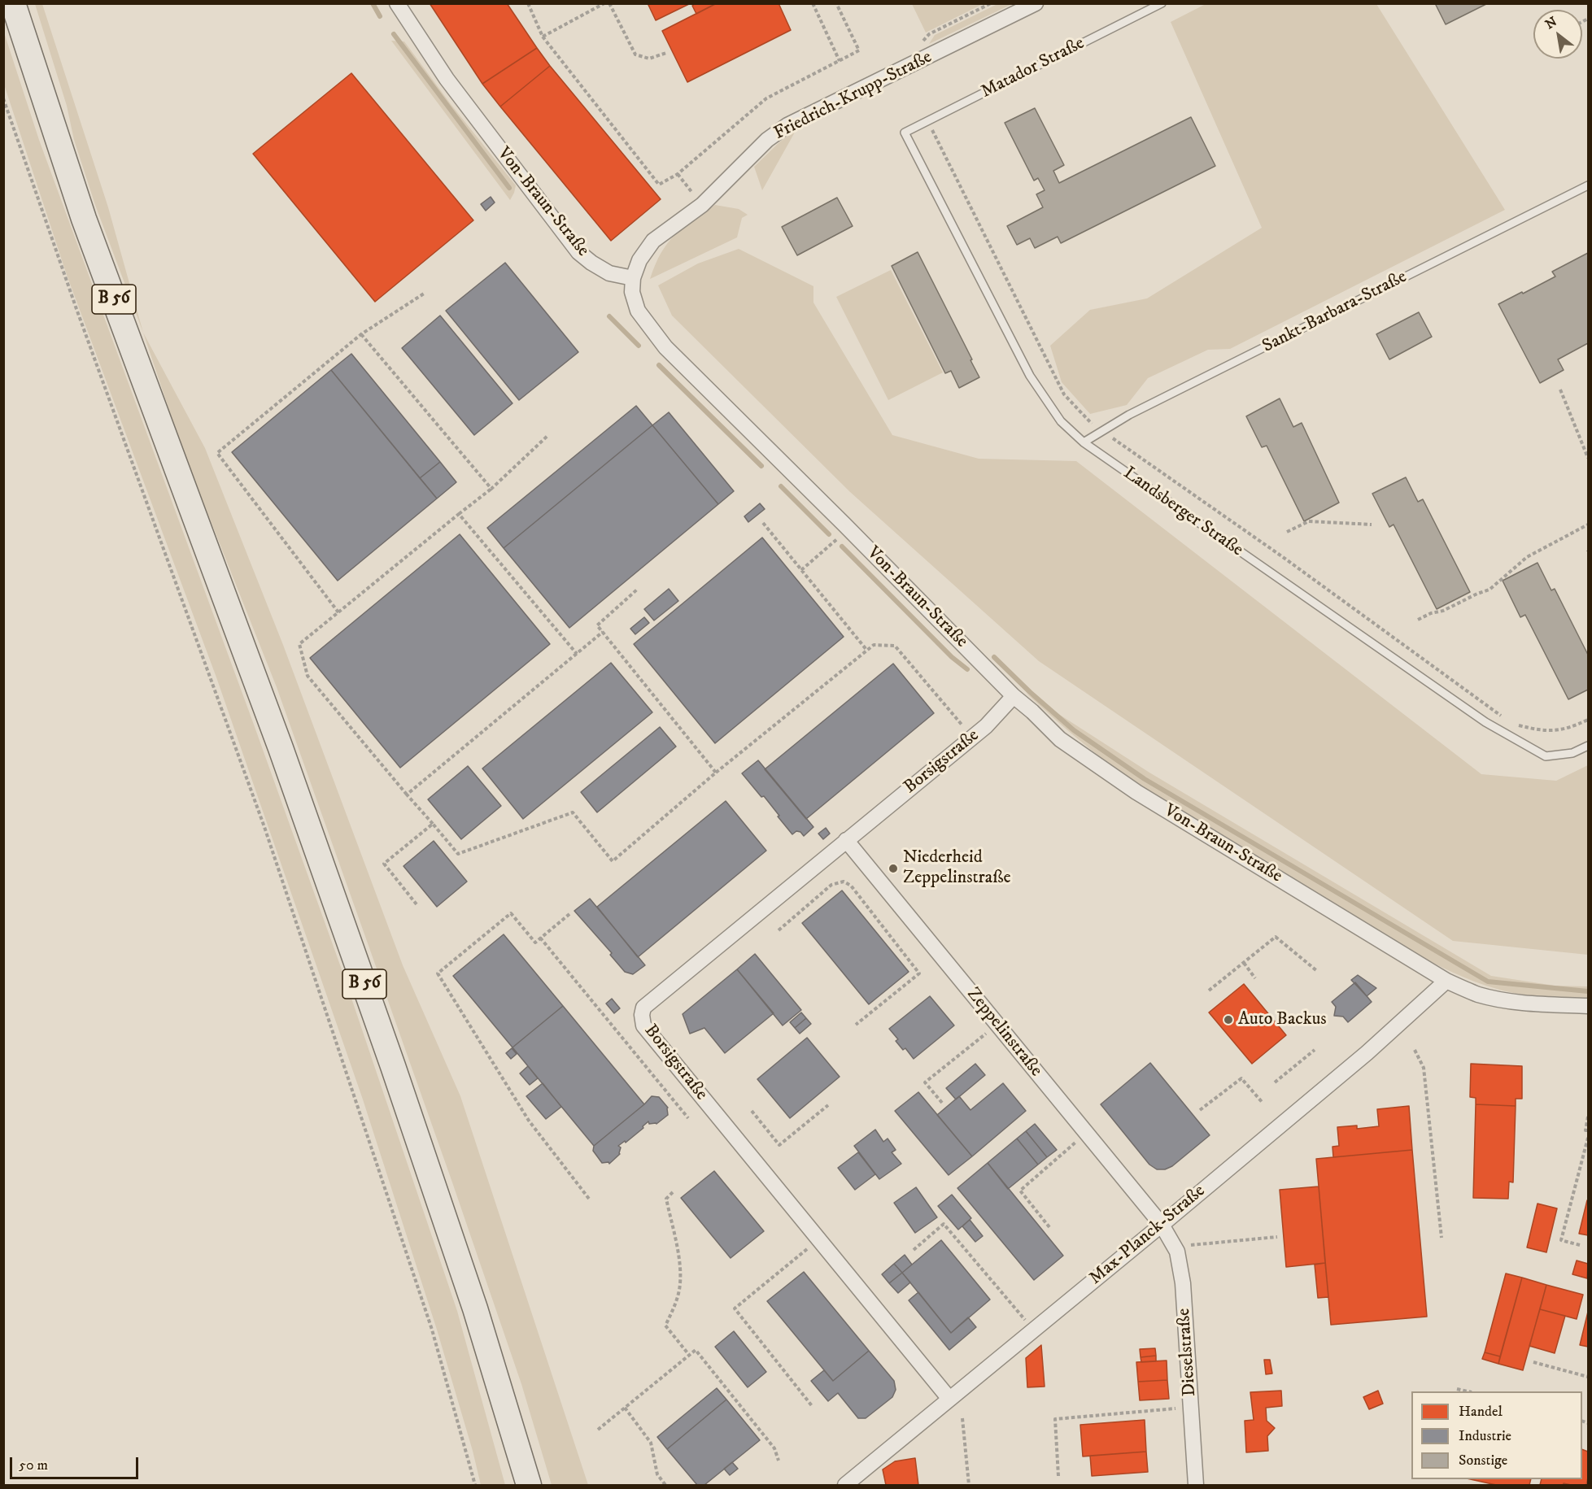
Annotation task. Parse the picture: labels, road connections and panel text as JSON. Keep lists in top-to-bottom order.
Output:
{
  "streets": {
    "highway": ["B 56"],
    "street": [
      "Friedrich-Krupp-Straße",
      "Von-Braun-Straße",
      "Borsigstraße",
      "Zeppelinstraße",
      "Max-Planck-Straße",
      "Dieselstraße"
    ],
    "lane": ["Matador Straße", "Sankt-Barbara-Straße", "Landsberger Straße"]
  },
  "crossings": [
    ["Matador Straße", "Landsberger Straße"],
    ["Friedrich-Krupp-Straße", "Von-Braun-Straße"],
    ["Von-Braun-Straße", "Borsigstraße"],
    ["Von-Braun-Straße", "Max-Planck-Straße"],
    ["Sankt-Barbara-Straße", "Landsberger Straße"],
    ["Borsigstraße", "Zeppelinstraße"],
    ["Borsigstraße", "Max-Planck-Straße"],
    ["Zeppelinstraße", "Max-Planck-Straße"],
    ["Zeppelinstraße", "Dieselstraße"],
    ["Max-Planck-Straße", "Dieselstraße"]
  ],
  "places": ["Niederheid Zeppelinstraße", "Auto Backus"],
  "legend": ["Handel", "Industrie", "Sonstige"],
  "scale_bar": "50 m",
  "north": "top left"
}
